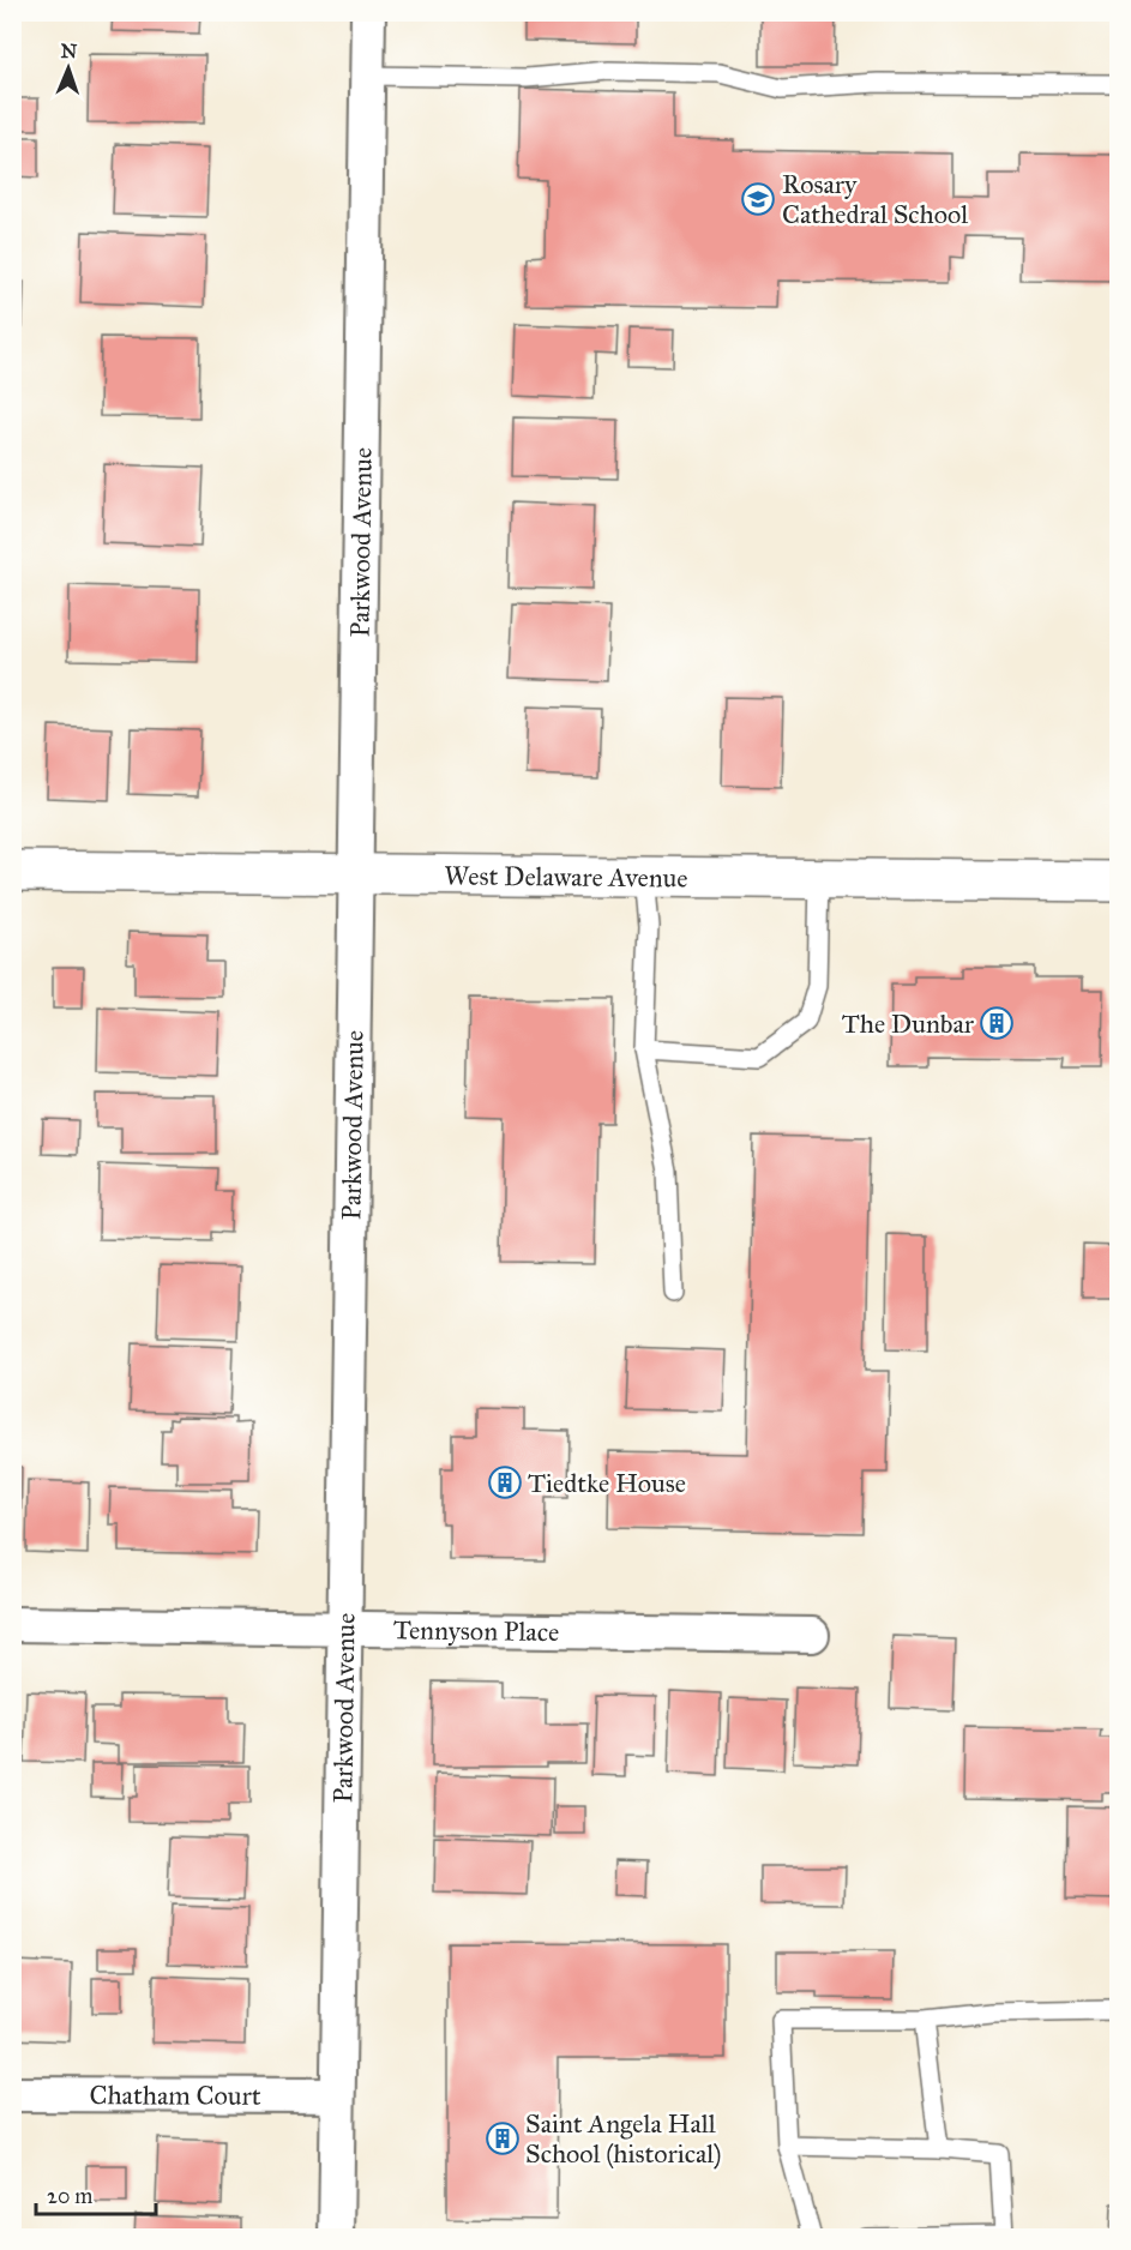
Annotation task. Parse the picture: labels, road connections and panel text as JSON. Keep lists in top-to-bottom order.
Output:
{
  "streets": {
    "street": [
      "Parkwood Avenue",
      "West Delaware Avenue",
      "Tennyson Place",
      "Chatham Court"
    ]
  },
  "crossings": [
    ["Parkwood Avenue", "West Delaware Avenue"],
    ["Parkwood Avenue", "Tennyson Place"],
    ["Parkwood Avenue", "Chatham Court"]
  ],
  "places": {
    "school or university": ["Rosary Cathedral School"],
    "building": ["The Dunbar", "Tiedtke House", "Saint Angela Hall School (historical)"]
  },
  "scale_bar": "20 m",
  "north": "top"
}
